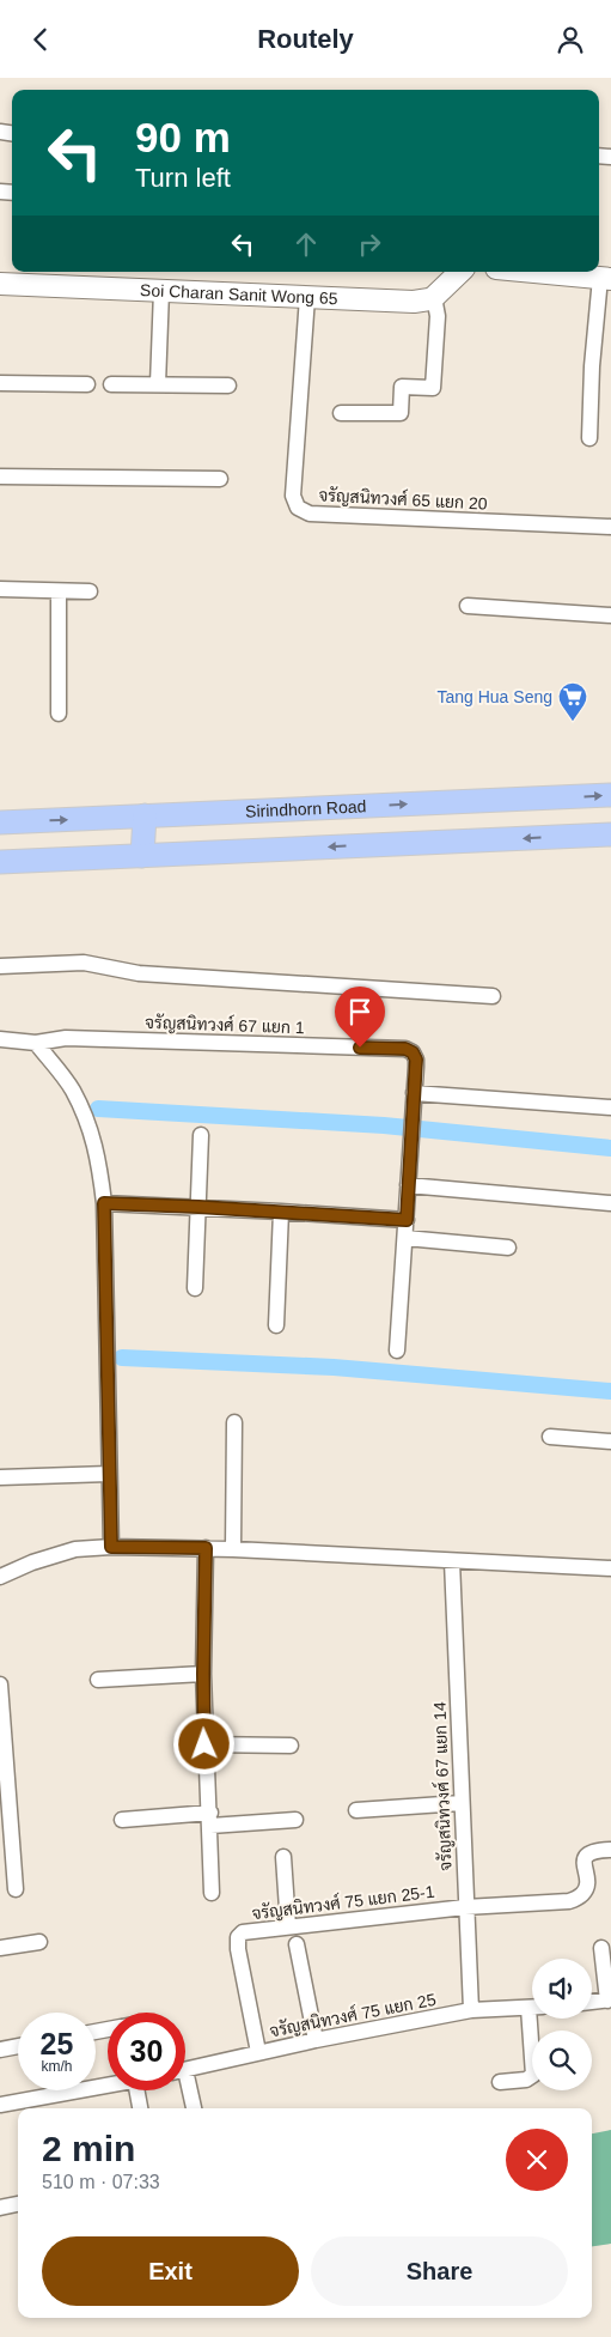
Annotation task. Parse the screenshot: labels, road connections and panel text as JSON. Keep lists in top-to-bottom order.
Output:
{
  "streets": {
    "main road": ["Sirindhorn Road"],
    "street": [
      "Soi Charan Sanit Wong 65",
      "จรัญสนิทวงศ์ 65 แยก 20",
      "จรัญสนิทวงศ์ 67 แยก 1",
      "จรัญสนิทวงศ์ 67 แยก 14",
      "จรัญสนิทวงศ์ 75 แยก 25-1",
      "จรัญสนิทวงศ์ 75 แยก 25"
    ]
  },
  "crossings": [
    ["Soi Charan Sanit Wong 65", "จรัญสนิทวงศ์ 65 แยก 20"],
    ["จรัญสนิทวงศ์ 67 แยก 14", "จรัญสนิทวงศ์ 75 แยก 25-1"],
    ["จรัญสนิทวงศ์ 67 แยก 14", "จรัญสนิทวงศ์ 75 แยก 25"],
    ["จรัญสนิทวงศ์ 75 แยก 25-1", "จรัญสนิทวงศ์ 75 แยก 25"]
  ],
  "places": {
    "supermarket": ["Tang Hua Seng"]
  },
  "page": {
    "header": "Routely",
    "turn": ["90 m", "Turn left"],
    "speed": "25 km/h",
    "limit": "30",
    "heading": ["2 min", "510 m · 07:33"],
    "buttons": ["Exit", "Share"]
  }
}
